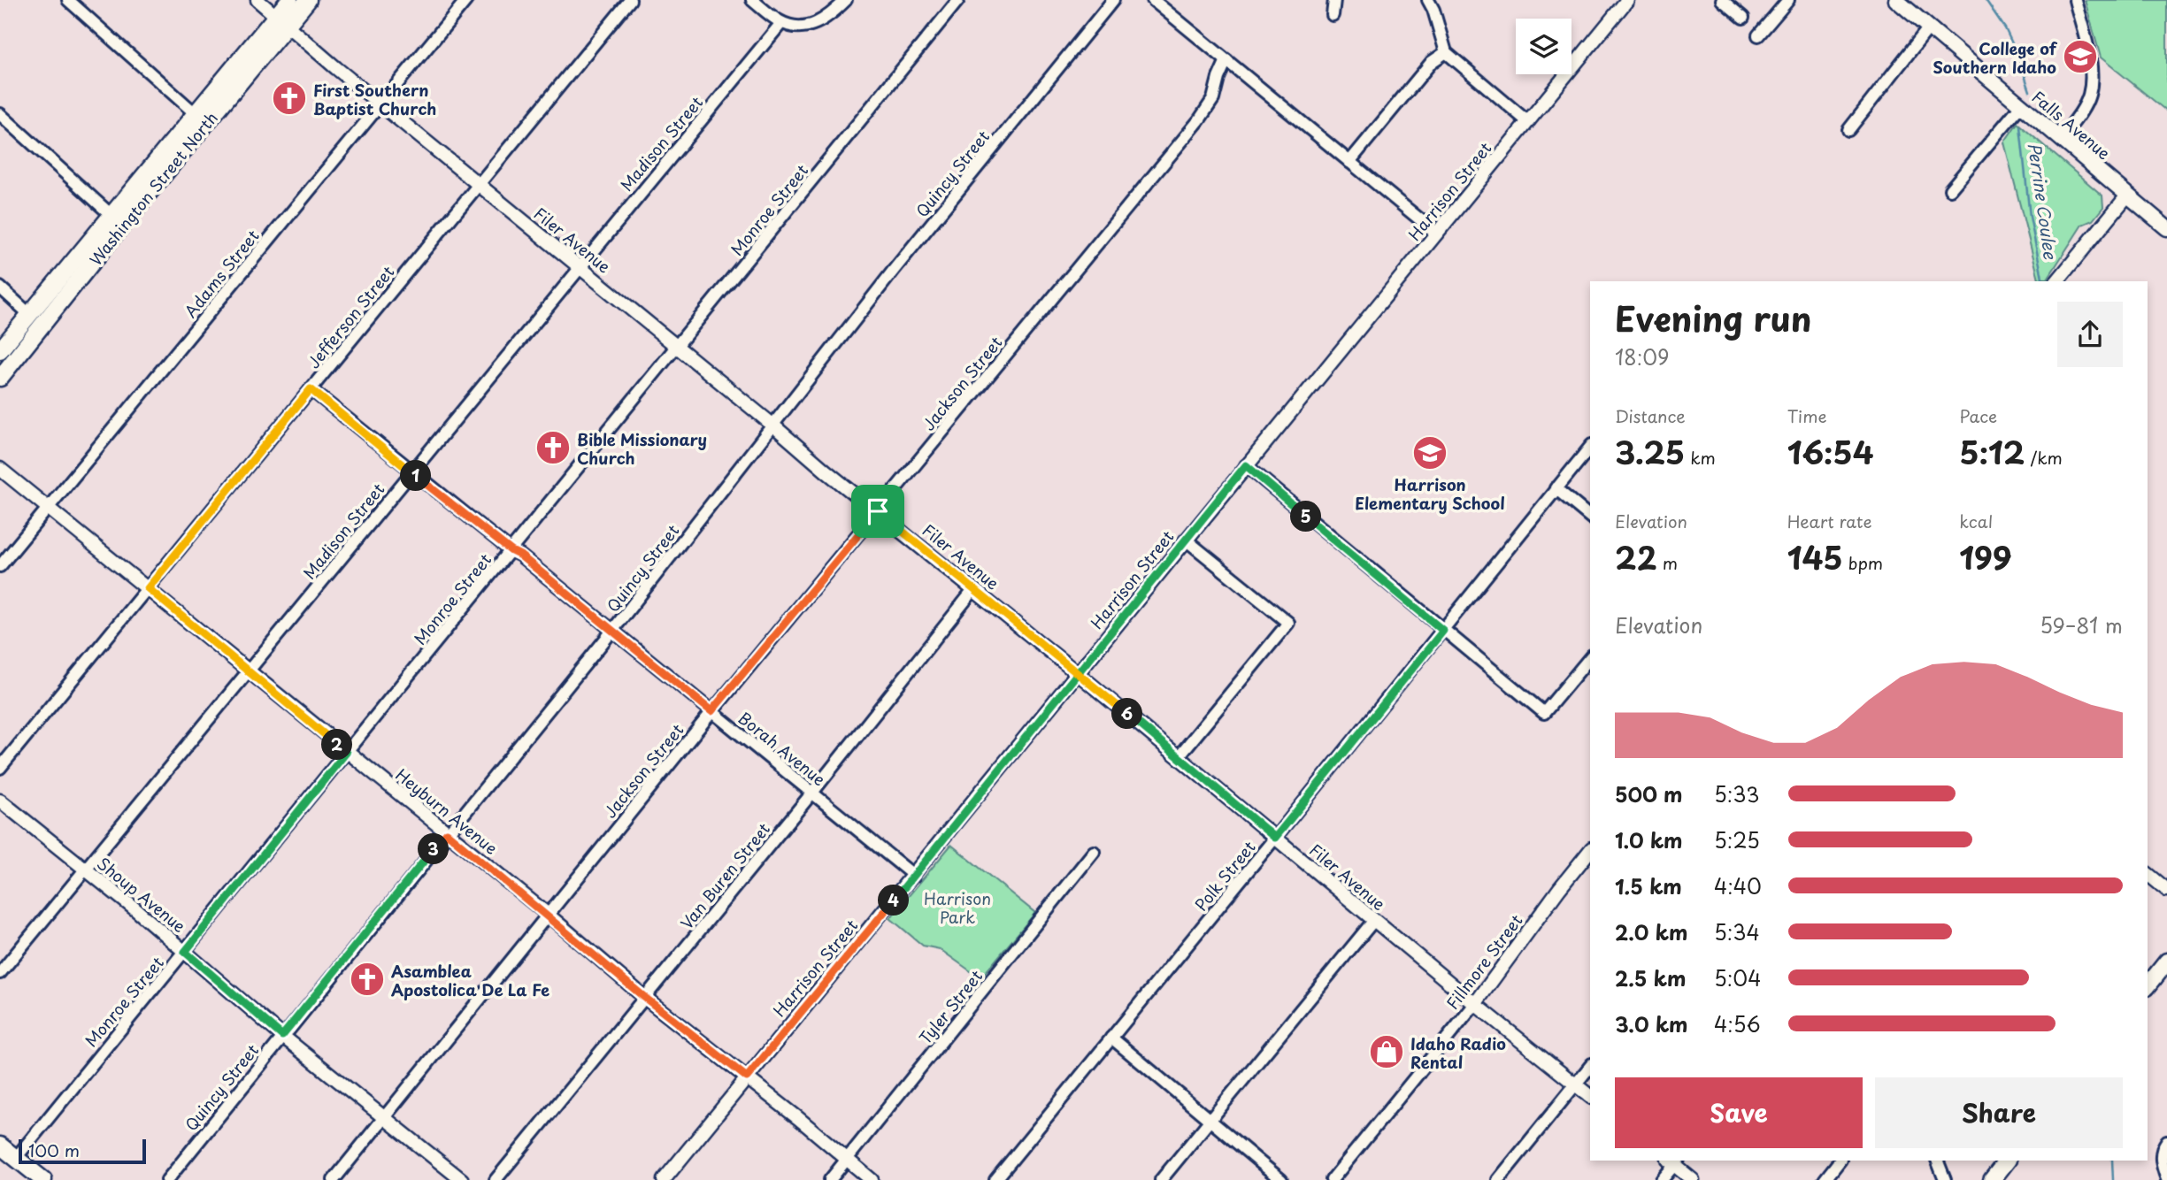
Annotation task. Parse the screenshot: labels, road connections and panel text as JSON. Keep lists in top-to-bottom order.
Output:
{
  "streets": {
    "main road": ["Falls Avenue", "Washington Street North"],
    "street": [
      "Madison Street",
      "Quincy Street",
      "Harrison Street",
      "Monroe Street",
      "Filer Avenue",
      "Adams Street",
      "Jefferson Street",
      "Jackson Street",
      "Borah Avenue",
      "Heyburn Avenue",
      "Van Buren Street",
      "Polk Street",
      "Shoup Avenue",
      "Fillmore Street",
      "Tyler Street"
    ]
  },
  "crossings": [
    ["Madison Street", "Filer Avenue"],
    ["Madison Street", "Borah Avenue"],
    ["Madison Street", "Heyburn Avenue"],
    ["Madison Street", "Shoup Avenue"],
    ["Quincy Street", "Filer Avenue"],
    ["Quincy Street", "Borah Avenue"],
    ["Quincy Street", "Heyburn Avenue"],
    ["Quincy Street", "Shoup Avenue"],
    ["Washington Street North", "Filer Avenue"],
    ["Harrison Street", "Filer Avenue"],
    ["Harrison Street", "Borah Avenue"],
    ["Harrison Street", "Heyburn Avenue"],
    ["Monroe Street", "Filer Avenue"],
    ["Monroe Street", "Borah Avenue"],
    ["Monroe Street", "Heyburn Avenue"],
    ["Monroe Street", "Shoup Avenue"],
    ["Filer Avenue", "Adams Street"],
    ["Filer Avenue", "Jefferson Street"],
    ["Filer Avenue", "Jackson Street"],
    ["Filer Avenue", "Van Buren Street"],
    ["Filer Avenue", "Polk Street"],
    ["Filer Avenue", "Fillmore Street"],
    ["Adams Street", "Heyburn Avenue"],
    ["Jefferson Street", "Borah Avenue"],
    ["Jefferson Street", "Heyburn Avenue"],
    ["Jackson Street", "Borah Avenue"],
    ["Jackson Street", "Heyburn Avenue"],
    ["Jackson Street", "Shoup Avenue"],
    ["Borah Avenue", "Van Buren Street"],
    ["Heyburn Avenue", "Van Buren Street"],
    ["Heyburn Avenue", "Tyler Street"]
  ],
  "water": ["Perrine Coulee"],
  "parks": ["Harrison Park"],
  "places": {
    "school or university": ["College of Southern Idaho", "Harrison Elementary School"],
    "church": ["First Southern Baptist Church", "Bible Missionary Church", "Asamblea Apostolica De La Fe"],
    "shop": ["Idaho Radio Rental"]
  },
  "scale_bar": "100 m",
  "page": {
    "heading": ["Evening run", "18:09"],
    "stats": [
      ["Distance", "3.25 km"],
      ["Time", "16:54"],
      ["Pace", "5:12 /km"],
      ["Elevation", "22 m"],
      ["Heart rate", "145 bpm"],
      ["kcal", "199"]
    ],
    "pins": [
      "1",
      "5",
      "6",
      "2",
      "3",
      "4"
    ],
    "chart": ["Elevation", "59–81 m"],
    "list": [
      {
        "name": "500 m",
        "note": "5:33"
      },
      {
        "name": "1.0 km",
        "note": "5:25"
      },
      {
        "name": "1.5 km",
        "note": "4:40"
      },
      {
        "name": "2.0 km",
        "note": "5:34"
      },
      {
        "name": "2.5 km",
        "note": "5:04"
      },
      {
        "name": "3.0 km",
        "note": "4:56"
      }
    ],
    "buttons": ["Save", "Share"],
    "scale": "100 m"
  }
}
